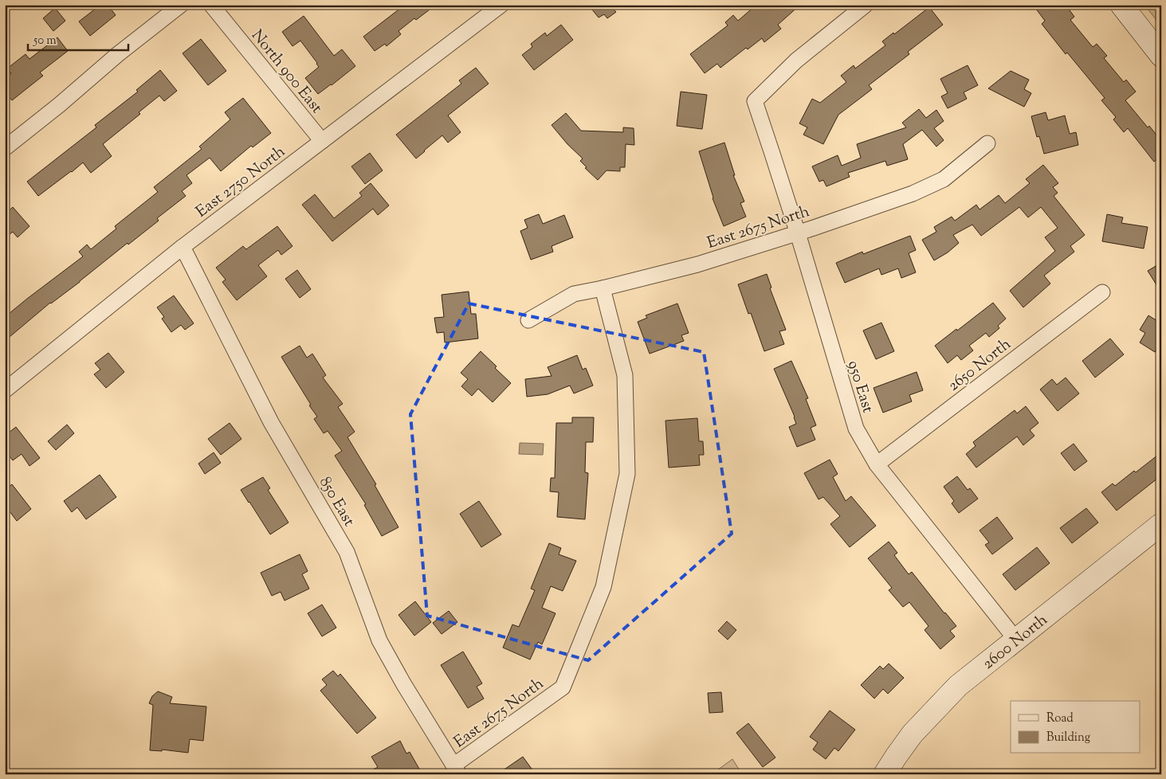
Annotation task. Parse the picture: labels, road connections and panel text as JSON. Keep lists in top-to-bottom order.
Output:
{
  "streets": {
    "main road": ["2600 North"],
    "street": [
      "North 900 East",
      "East 2750 North",
      "East 2675 North",
      "2650 North",
      "950 East",
      "850 East"
    ]
  },
  "crossings": [
    ["North 900 East", "East 2750 North"],
    ["East 2750 North", "850 East"],
    ["East 2675 North", "950 East"],
    ["East 2675 North", "850 East"],
    ["2650 North", "950 East"],
    ["950 East", "2600 North"]
  ],
  "legend": ["Road", "Building"],
  "scale_bar": "50 m"
}
